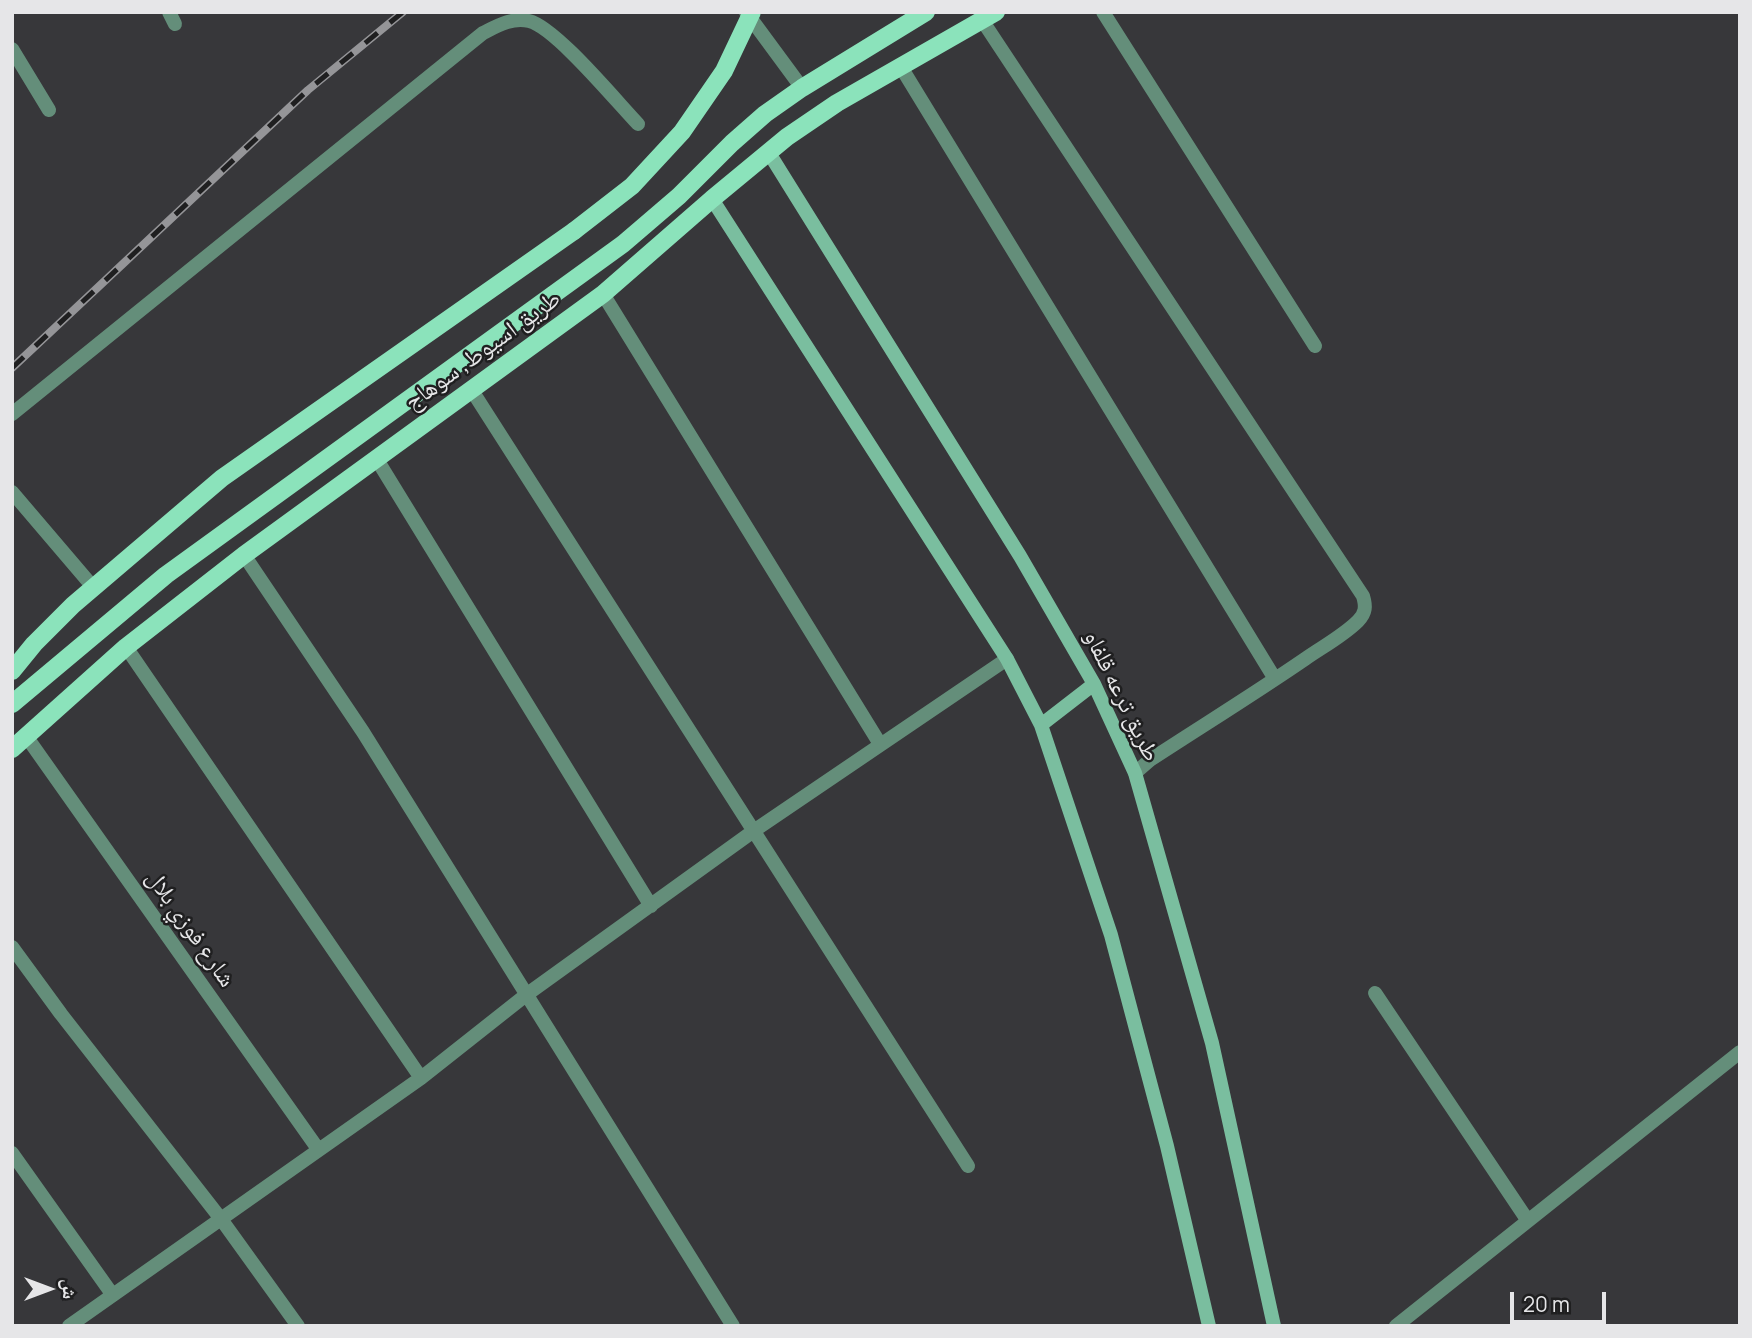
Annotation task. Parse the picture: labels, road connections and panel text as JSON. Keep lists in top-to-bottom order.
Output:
{
  "streets": {
    "main road": ["طريق اسيوط, سوهاج"],
    "street": ["طريق ترعه قلفاو", "شارع فوزي بلال"]
  },
  "crossings": [
    ["طريق اسيوط, سوهاج", "طريق ترعه قلفاو"],
    ["طريق اسيوط, سوهاج", "شارع فوزي بلال"]
  ],
  "scale_bar": "20 m",
  "north": "right"
}
